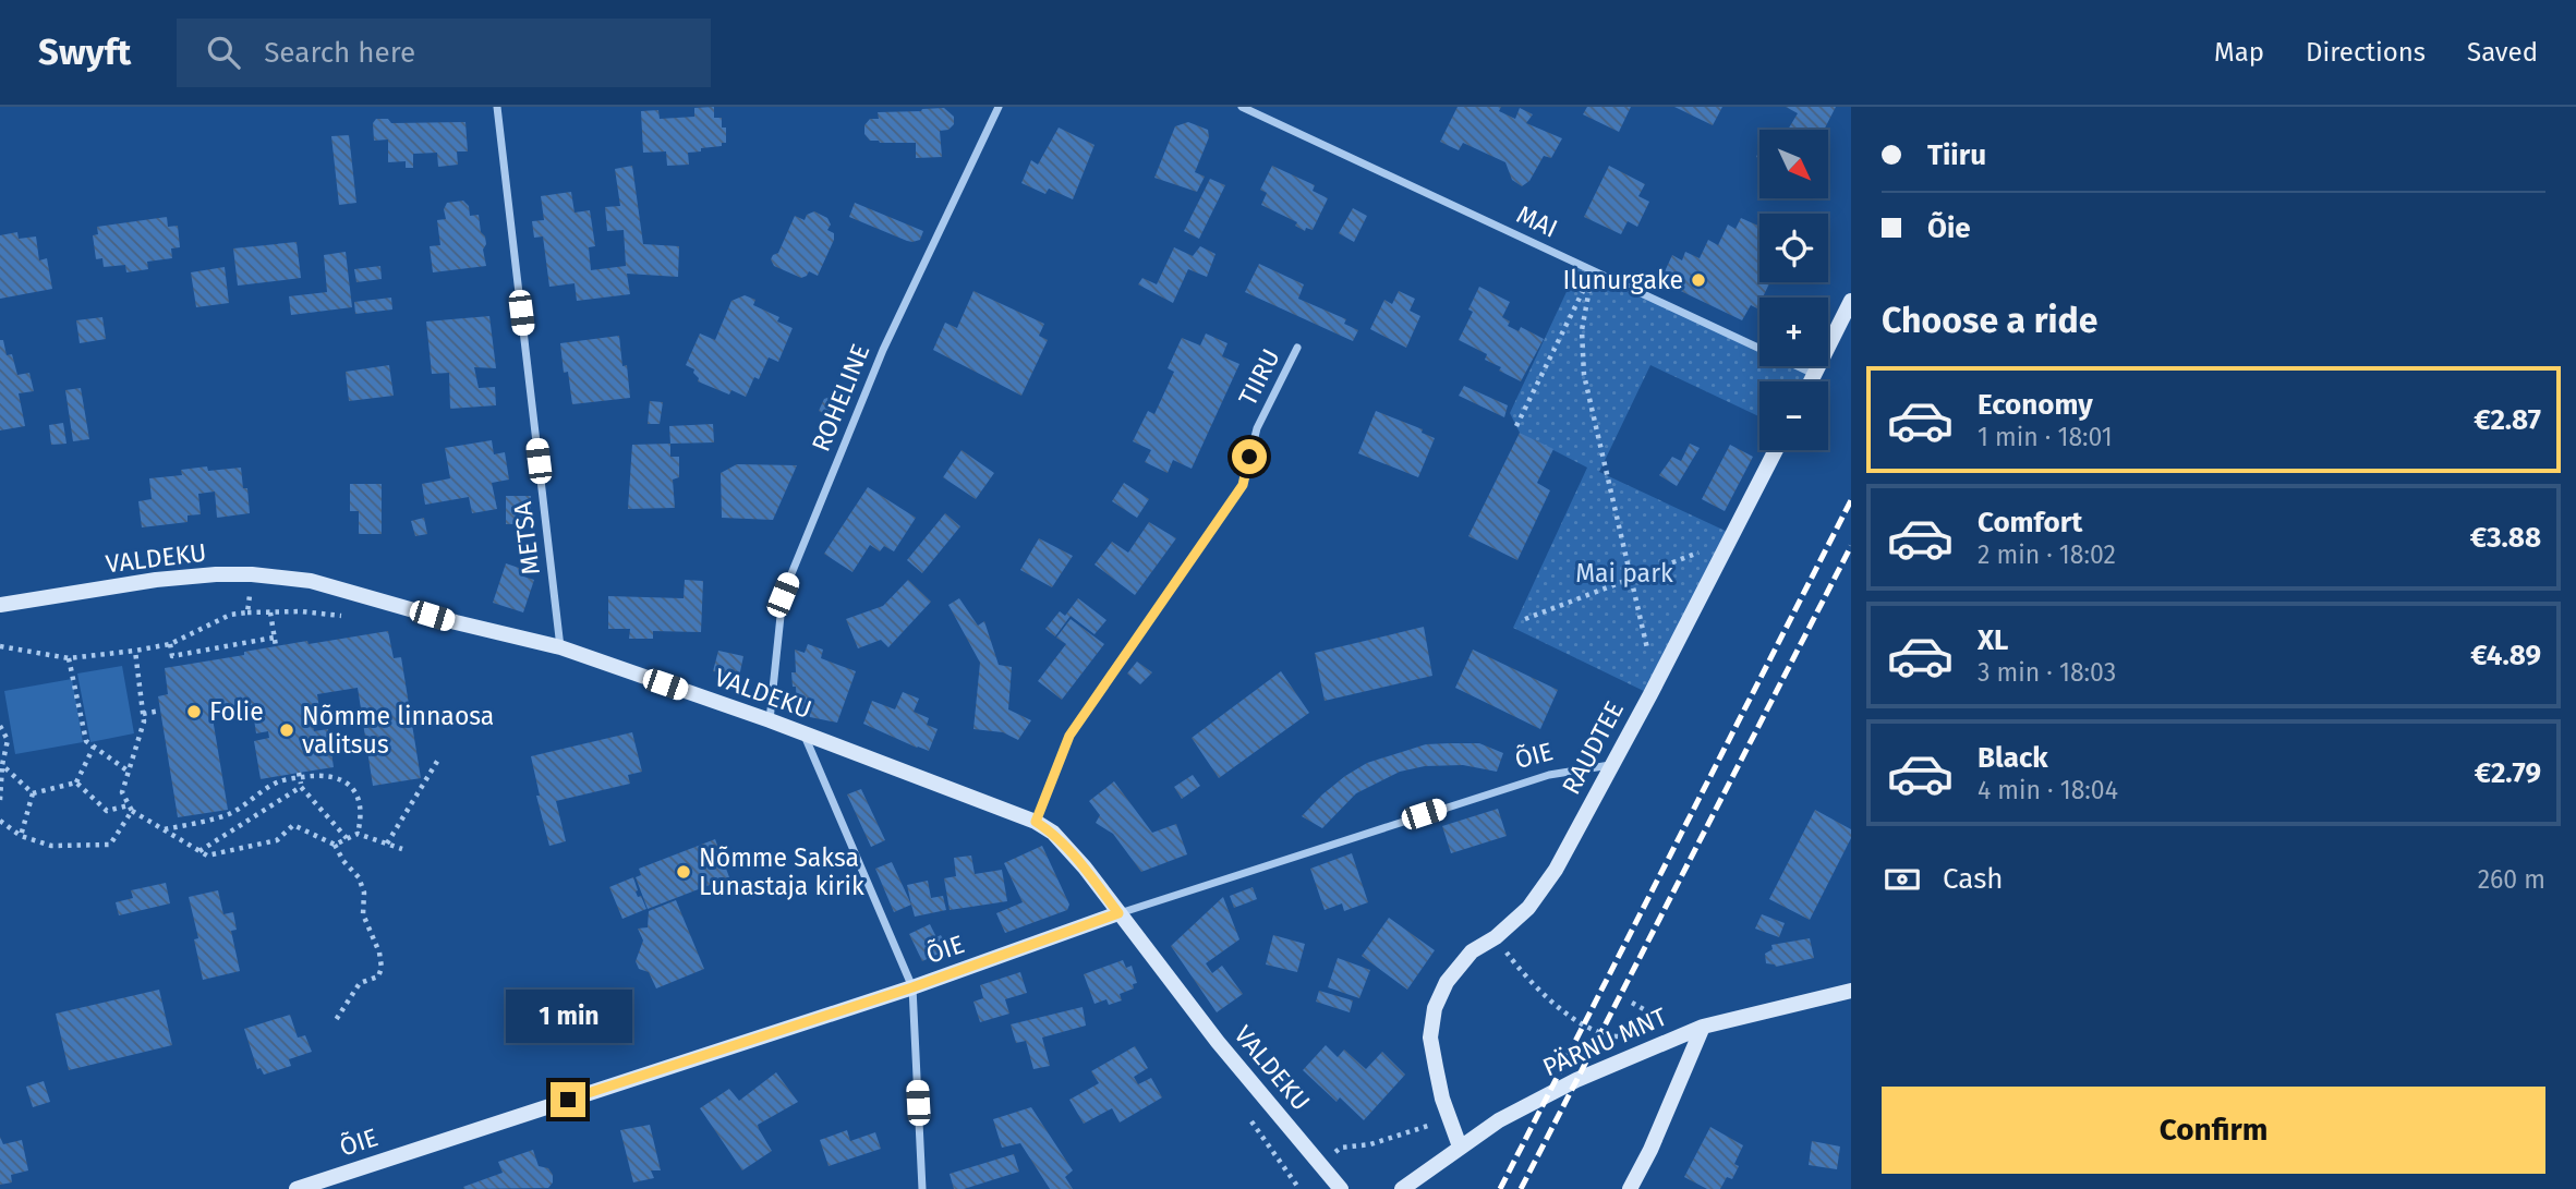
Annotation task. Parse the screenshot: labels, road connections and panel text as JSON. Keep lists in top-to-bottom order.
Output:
{
  "streets": {
    "street": [
      "MAI",
      "TIIRU",
      "ROHELINE",
      "METSA",
      "VALDEKU",
      "RAUDTEE",
      "ÕIE",
      "PÄRNU MNT"
    ]
  },
  "crossings": [
    ["TIIRU", "VALDEKU"],
    ["ROHELINE", "VALDEKU"],
    ["METSA", "VALDEKU"],
    ["VALDEKU", "ÕIE"],
    ["RAUDTEE", "ÕIE"],
    ["RAUDTEE", "PÄRNU MNT"]
  ],
  "parks": ["Mai park"],
  "places": [
    "Ilunurgake",
    "Folie",
    "Nõmme linnaosa valitsus",
    "Nõmme Saksa Lunastaja kirik"
  ],
  "north": "bottom right",
  "page": {
    "header": "Swyft",
    "search": "Search here",
    "nav": ["Map", "Directions", "Saved"],
    "banner": ["Tiiru", "Õie"],
    "map_buttons": ["+", "−"],
    "heading": "Choose a ride",
    "list": [
      {
        "name": "Economy",
        "note": "1 min · 18:01",
        "value": "€2.87"
      },
      {
        "name": "Comfort",
        "note": "2 min · 18:02",
        "value": "€3.88"
      },
      {
        "name": "XL",
        "note": "3 min · 18:03",
        "value": "€4.89"
      },
      {
        "name": "Black",
        "note": "4 min · 18:04",
        "value": "€2.79"
      }
    ],
    "pay": ["Cash", "260 m"],
    "bubble": "1 min",
    "buttons": "Confirm"
  }
}
